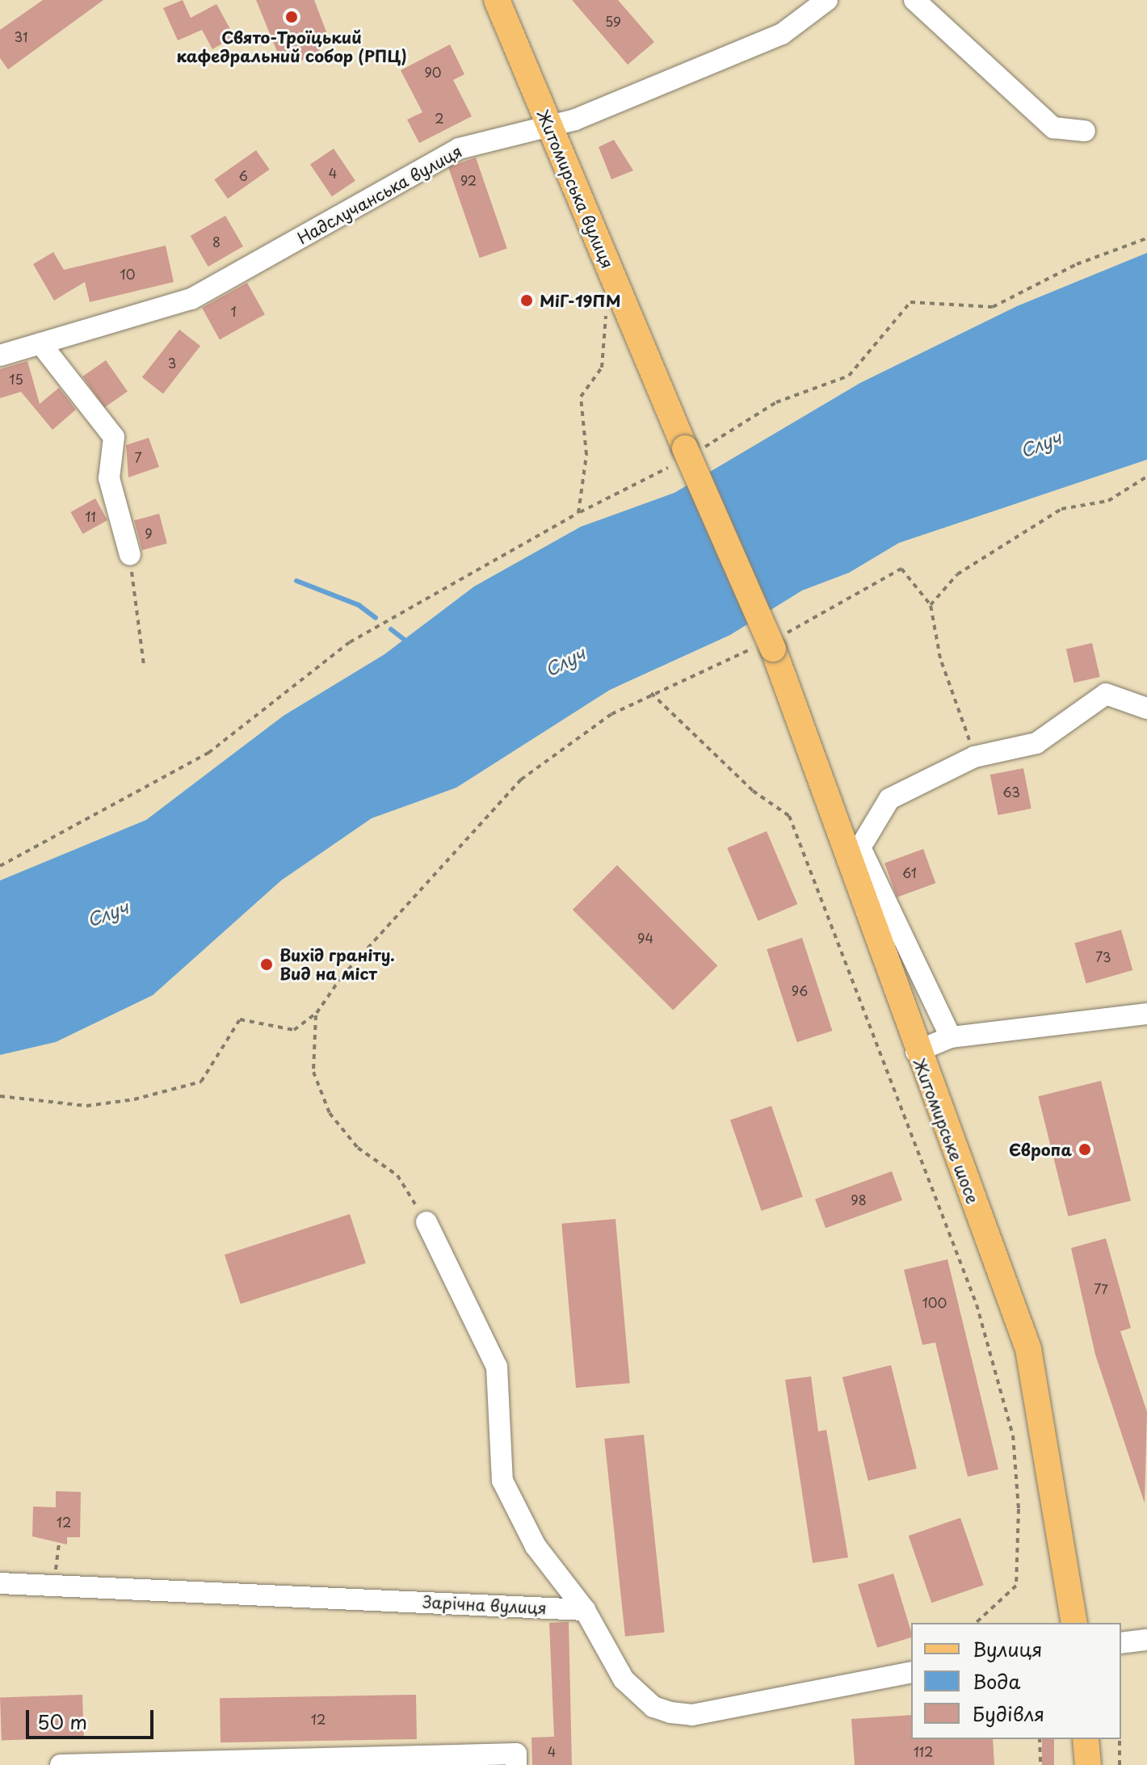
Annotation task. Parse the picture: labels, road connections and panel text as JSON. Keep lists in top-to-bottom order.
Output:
{
  "streets": {
    "main road": ["Житомирська вулиця", "Житомирське шосе"],
    "street": ["Надслучанська вулиця", "Зарічна вулиця"]
  },
  "crossings": [
    ["Житомирська вулиця", "Надслучанська вулиця"],
    ["Житомирська вулиця", "Житомирське шосе"]
  ],
  "water": ["Случ"],
  "places": [
    "Свято-Троїцький кафедральний собор (РПЦ)",
    "МіГ-19ПМ",
    "Вихід граніту. Вид на міст",
    "Європа"
  ],
  "house_numbers": [
    "59",
    "31",
    "90",
    "2",
    "4",
    "6",
    "92",
    "8",
    "10",
    "1",
    "3",
    "15",
    "7",
    "11",
    "9",
    "63",
    "61",
    "94",
    "73",
    "96",
    "98",
    "77",
    "100",
    "12",
    "12",
    "4",
    "112"
  ],
  "legend": ["Вулиця", "Вода", "Будівля"],
  "scale_bar": "50 m"
}
